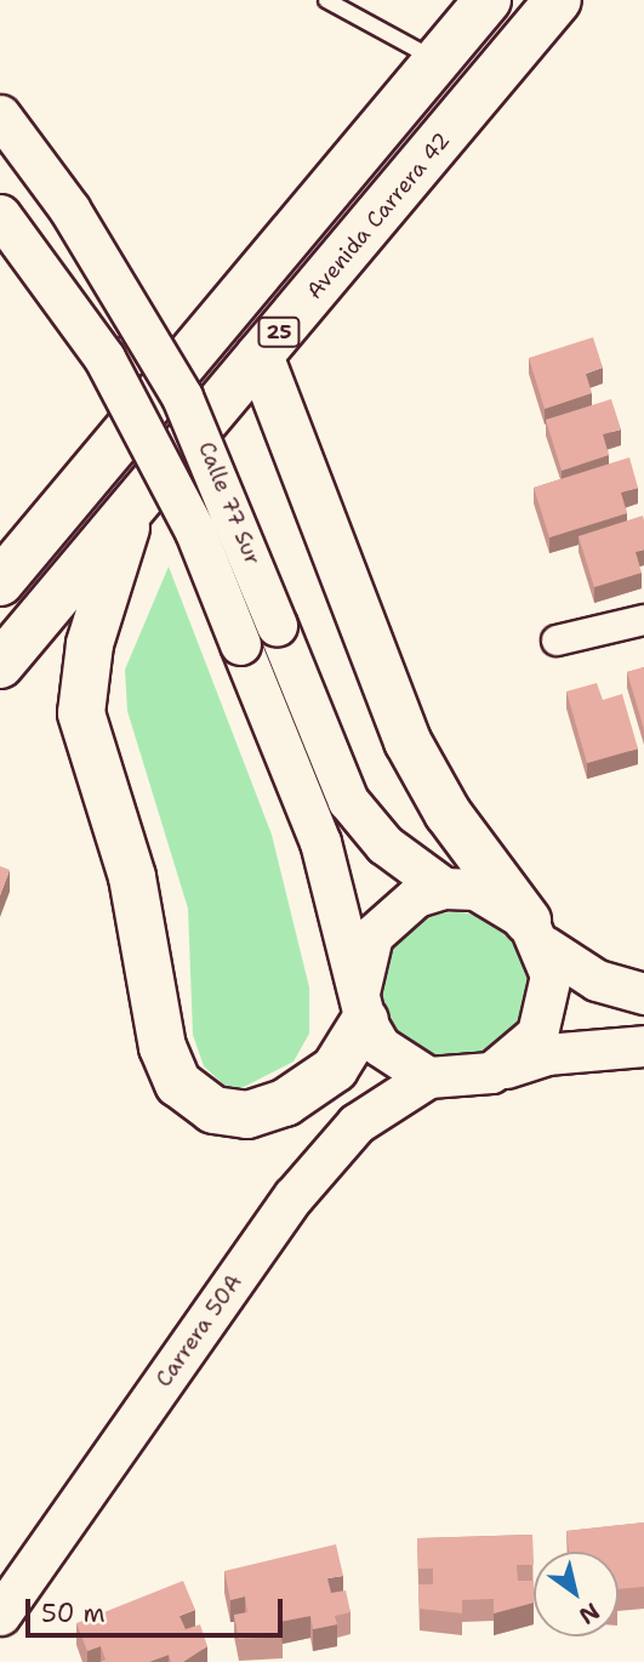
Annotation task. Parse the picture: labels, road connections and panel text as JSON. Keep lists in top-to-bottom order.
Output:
{
  "streets": {
    "highway": ["Avenida Carrera 42", "25"],
    "street": ["Calle 77 Sur", "Carrera 50A"]
  },
  "crossings": [
    ["Calle 77 Sur", "Carrera 50A"]
  ],
  "scale_bar": "50 m",
  "north": "bottom right"
}
